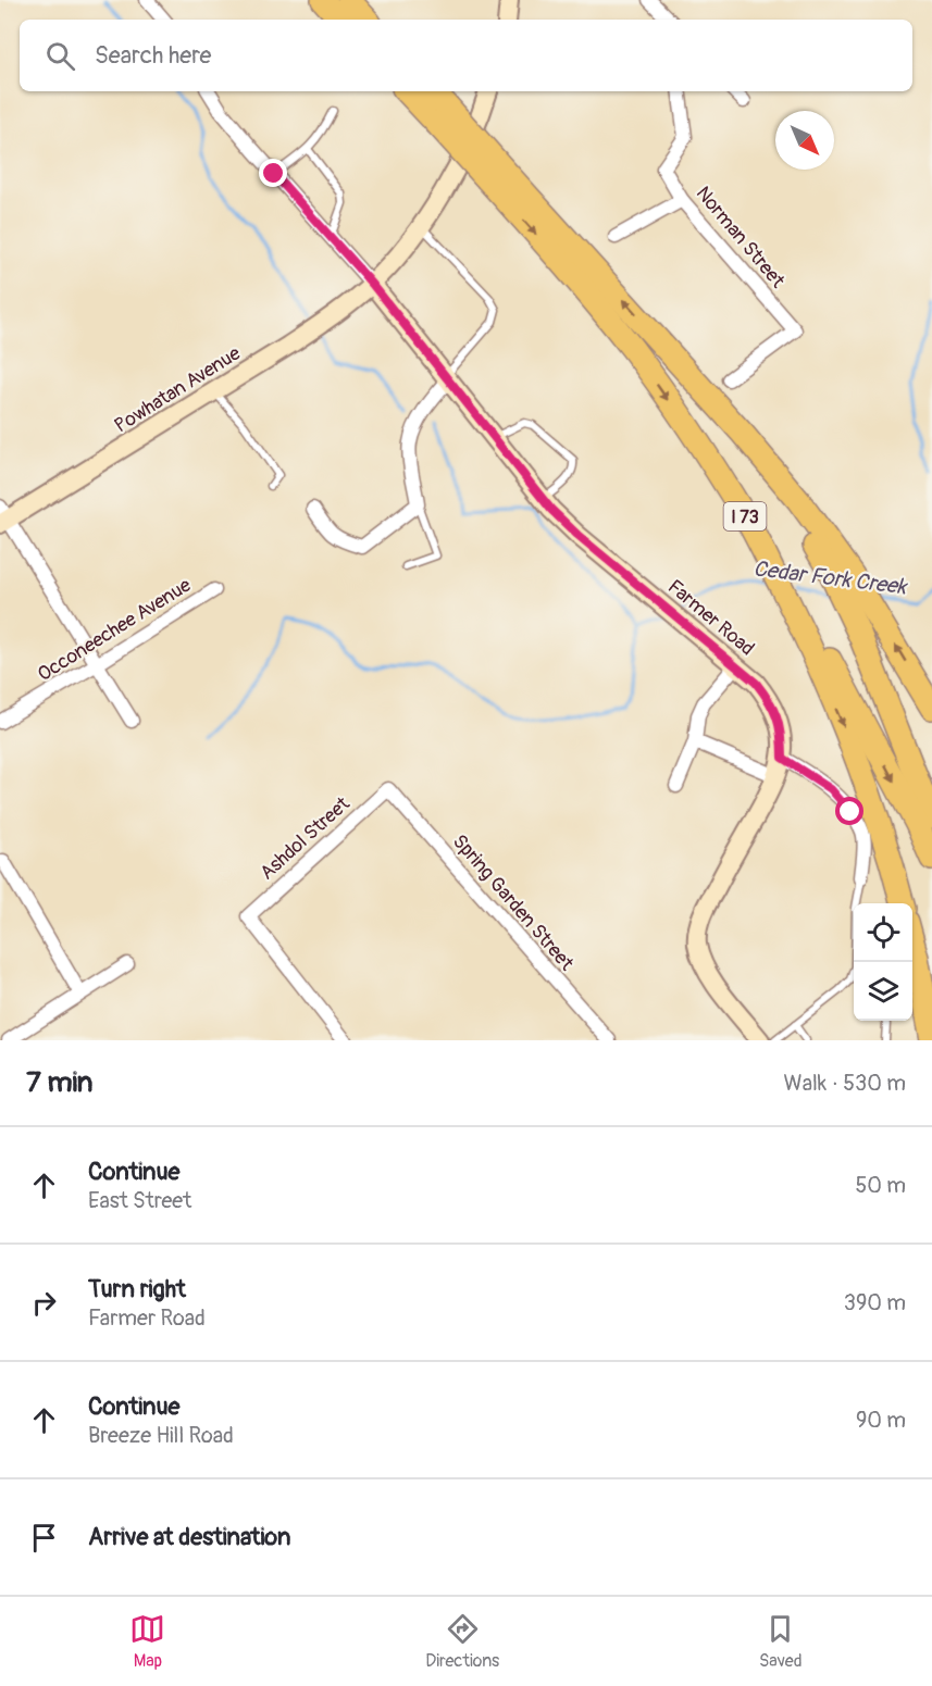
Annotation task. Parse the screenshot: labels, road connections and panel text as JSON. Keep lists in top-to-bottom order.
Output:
{
  "streets": {
    "highway": ["I 73"],
    "street": [
      "Norman Street",
      "Powhatan Avenue",
      "Farmer Road",
      "Occoneechee Avenue",
      "Ashdol Street",
      "Spring Garden Street"
    ]
  },
  "crossings": [
    ["Powhatan Avenue", "Farmer Road"],
    ["Ashdol Street", "Spring Garden Street"]
  ],
  "water": ["Cedar Fork Creek"],
  "north": "bottom right",
  "page": {
    "search": "Search here",
    "heading": ["7 min", "Walk · 530 m"],
    "list": [
      ["Continue", "East Street", "50 m"],
      ["Turn right", "Farmer Road", "390 m"],
      ["Continue", "Breeze Hill Road", "90 m"],
      "Arrive at destination"
    ],
    "nav": ["Map", "Directions", "Saved"]
  }
}
